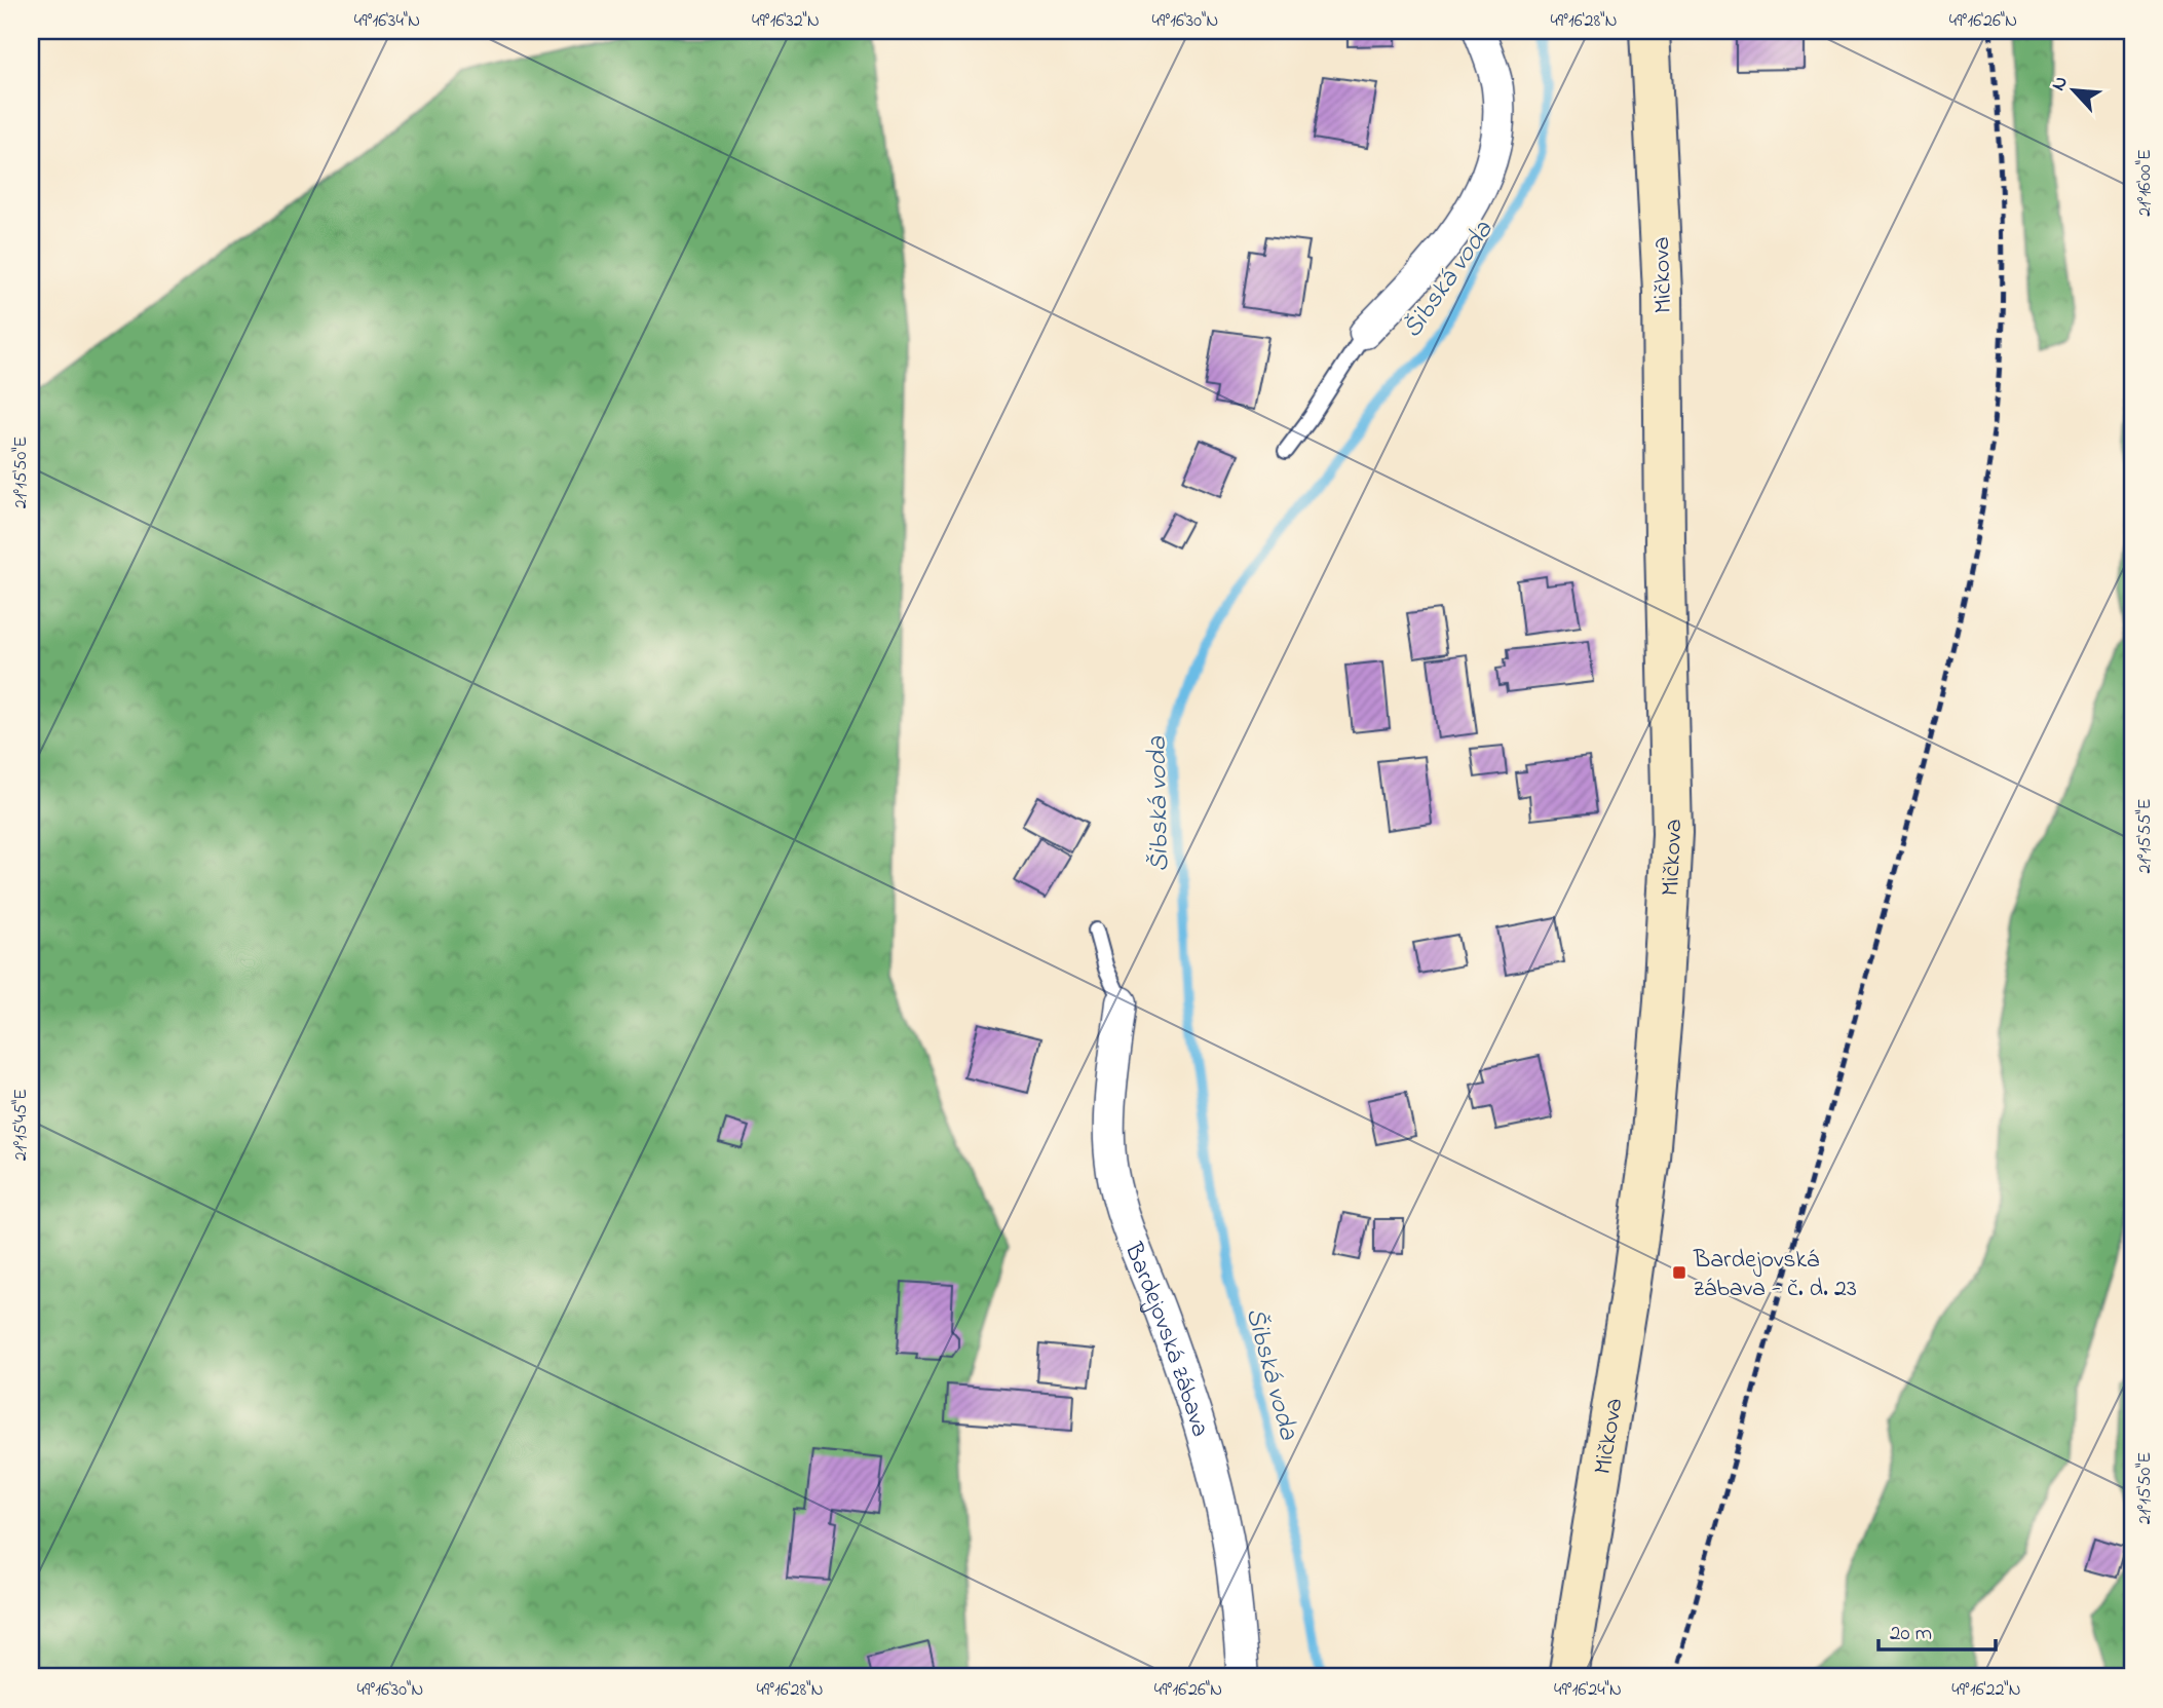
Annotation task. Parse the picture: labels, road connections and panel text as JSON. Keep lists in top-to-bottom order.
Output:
{
  "streets": {
    "main road": ["Mičkova"],
    "street": ["Bardejovská zábava"]
  },
  "water": ["Šibská voda"],
  "places": {
    "transit": ["Bardejovská zábava - č. d. 23"]
  },
  "scale_bar": "20 m",
  "north": "top left",
  "coordinates": [
    "49°16'34\"N",
    "49°16'32\"N",
    "49°16'30\"N",
    "49°16'28\"N",
    "49°16'26\"N",
    "21°16'00\"E",
    "21°15'50\"E",
    "21°15'55\"E",
    "21°15'45\"E",
    "49°16'24\"N",
    "49°16'22\"N"
  ]
}
